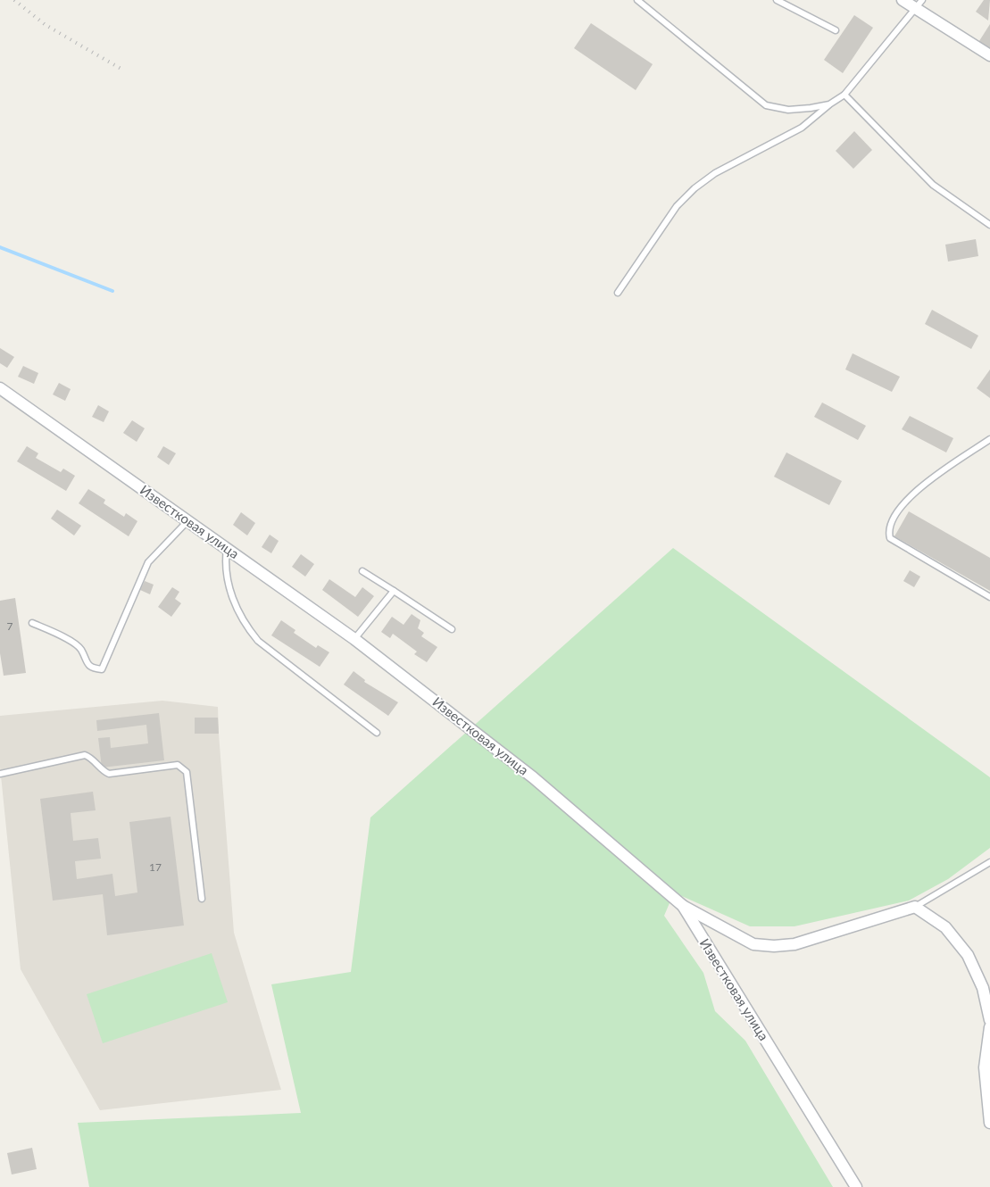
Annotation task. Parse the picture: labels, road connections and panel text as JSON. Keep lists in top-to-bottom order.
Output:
{
  "streets": {
    "street": ["Известковая улица"]
  },
  "house_numbers": ["7", "17"]
}
